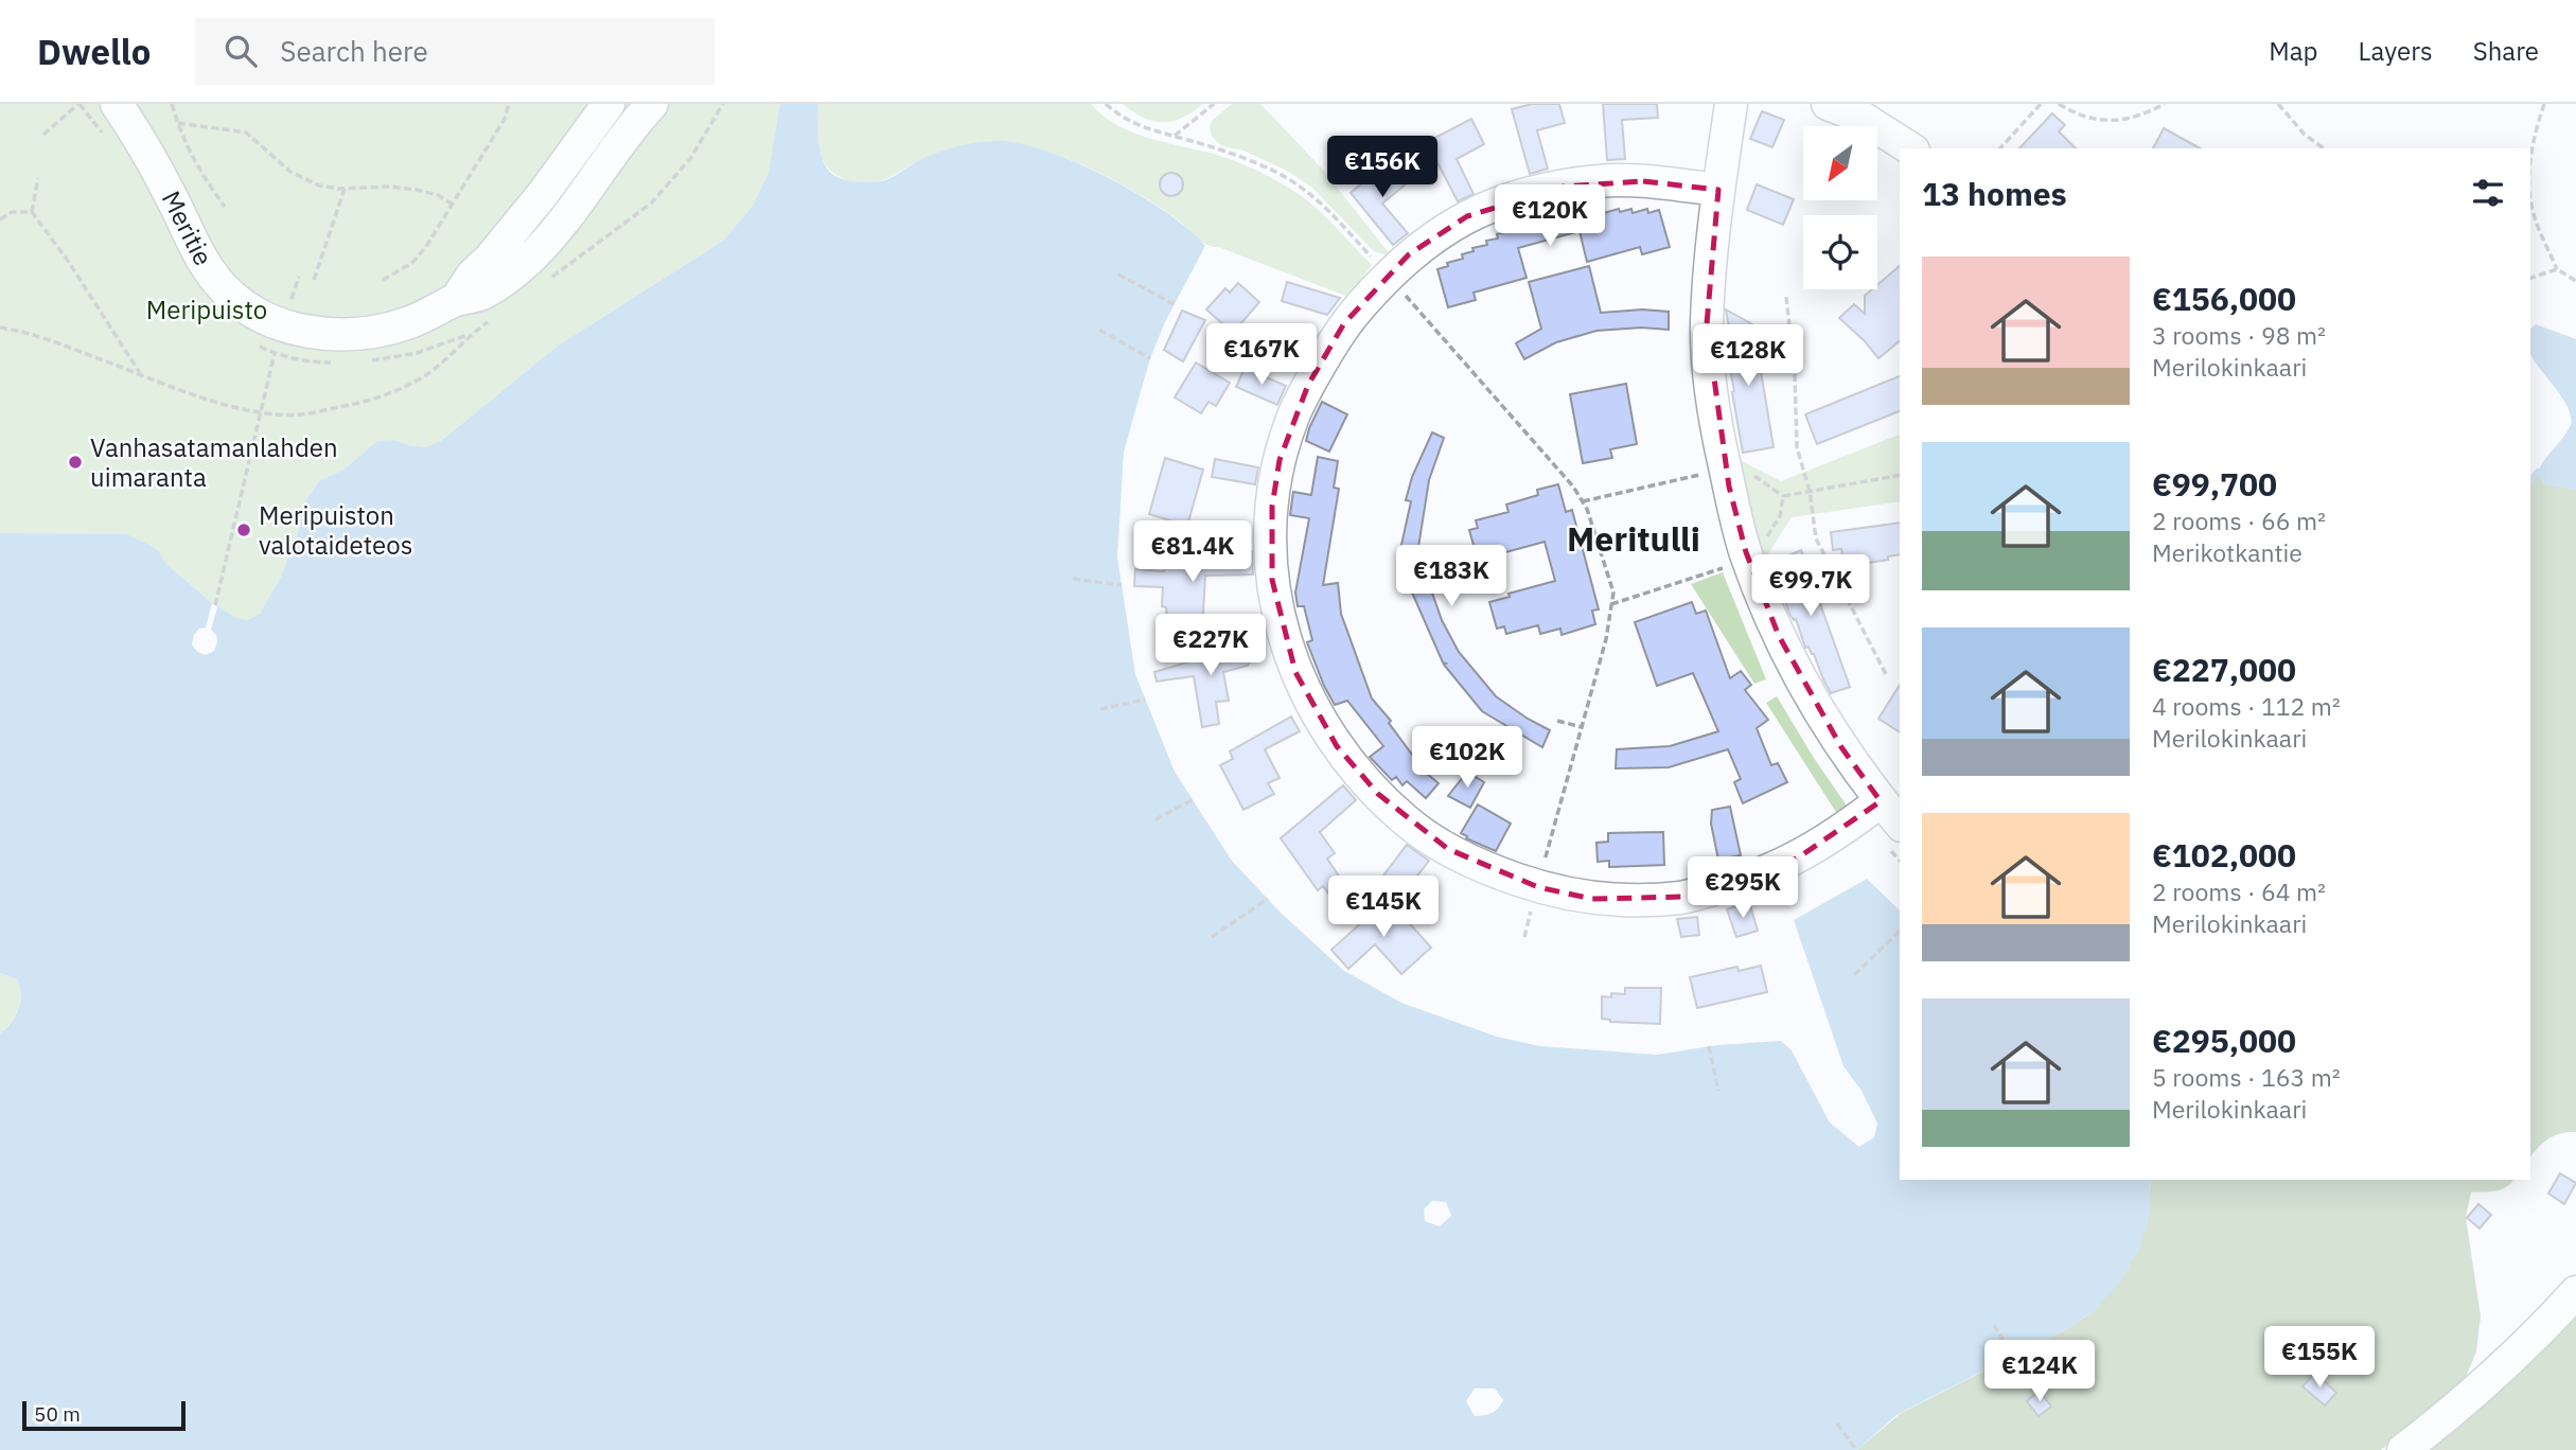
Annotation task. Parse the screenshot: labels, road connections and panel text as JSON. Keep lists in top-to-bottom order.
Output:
{
  "streets": {
    "street": ["Meritie"]
  },
  "districts": ["Meritulli"],
  "parks": ["Meripuisto"],
  "places": ["Vanhasatamanlahden uimaranta", "Meripuiston valotaideteos"],
  "scale_bar": "50 m",
  "north": "bottom left",
  "page": {
    "header": "Dwello",
    "search": "Search here",
    "nav": ["Map", "Layers", "Share"],
    "price": [
      "€156K",
      "€120K",
      "€167K",
      "€128K",
      "€81.4K",
      "€183K",
      "€99.7K",
      "€227K",
      "€102K",
      "€295K",
      "€145K",
      "€155K",
      "€124K"
    ],
    "heading": "13 homes",
    "list": [
      {
        "name": "€156,000",
        "note": "3 rooms · 98 m² · Merilokinkaari"
      },
      {
        "name": "€99,700",
        "note": "2 rooms · 66 m² · Merikotkantie"
      },
      {
        "name": "€227,000",
        "note": "4 rooms · 112 m² · Merilokinkaari"
      },
      {
        "name": "€102,000",
        "note": "2 rooms · 64 m² · Merilokinkaari"
      },
      {
        "name": "€295,000",
        "note": "5 rooms · 163 m² · Merilokinkaari"
      }
    ],
    "scale": "50 m"
  }
}
